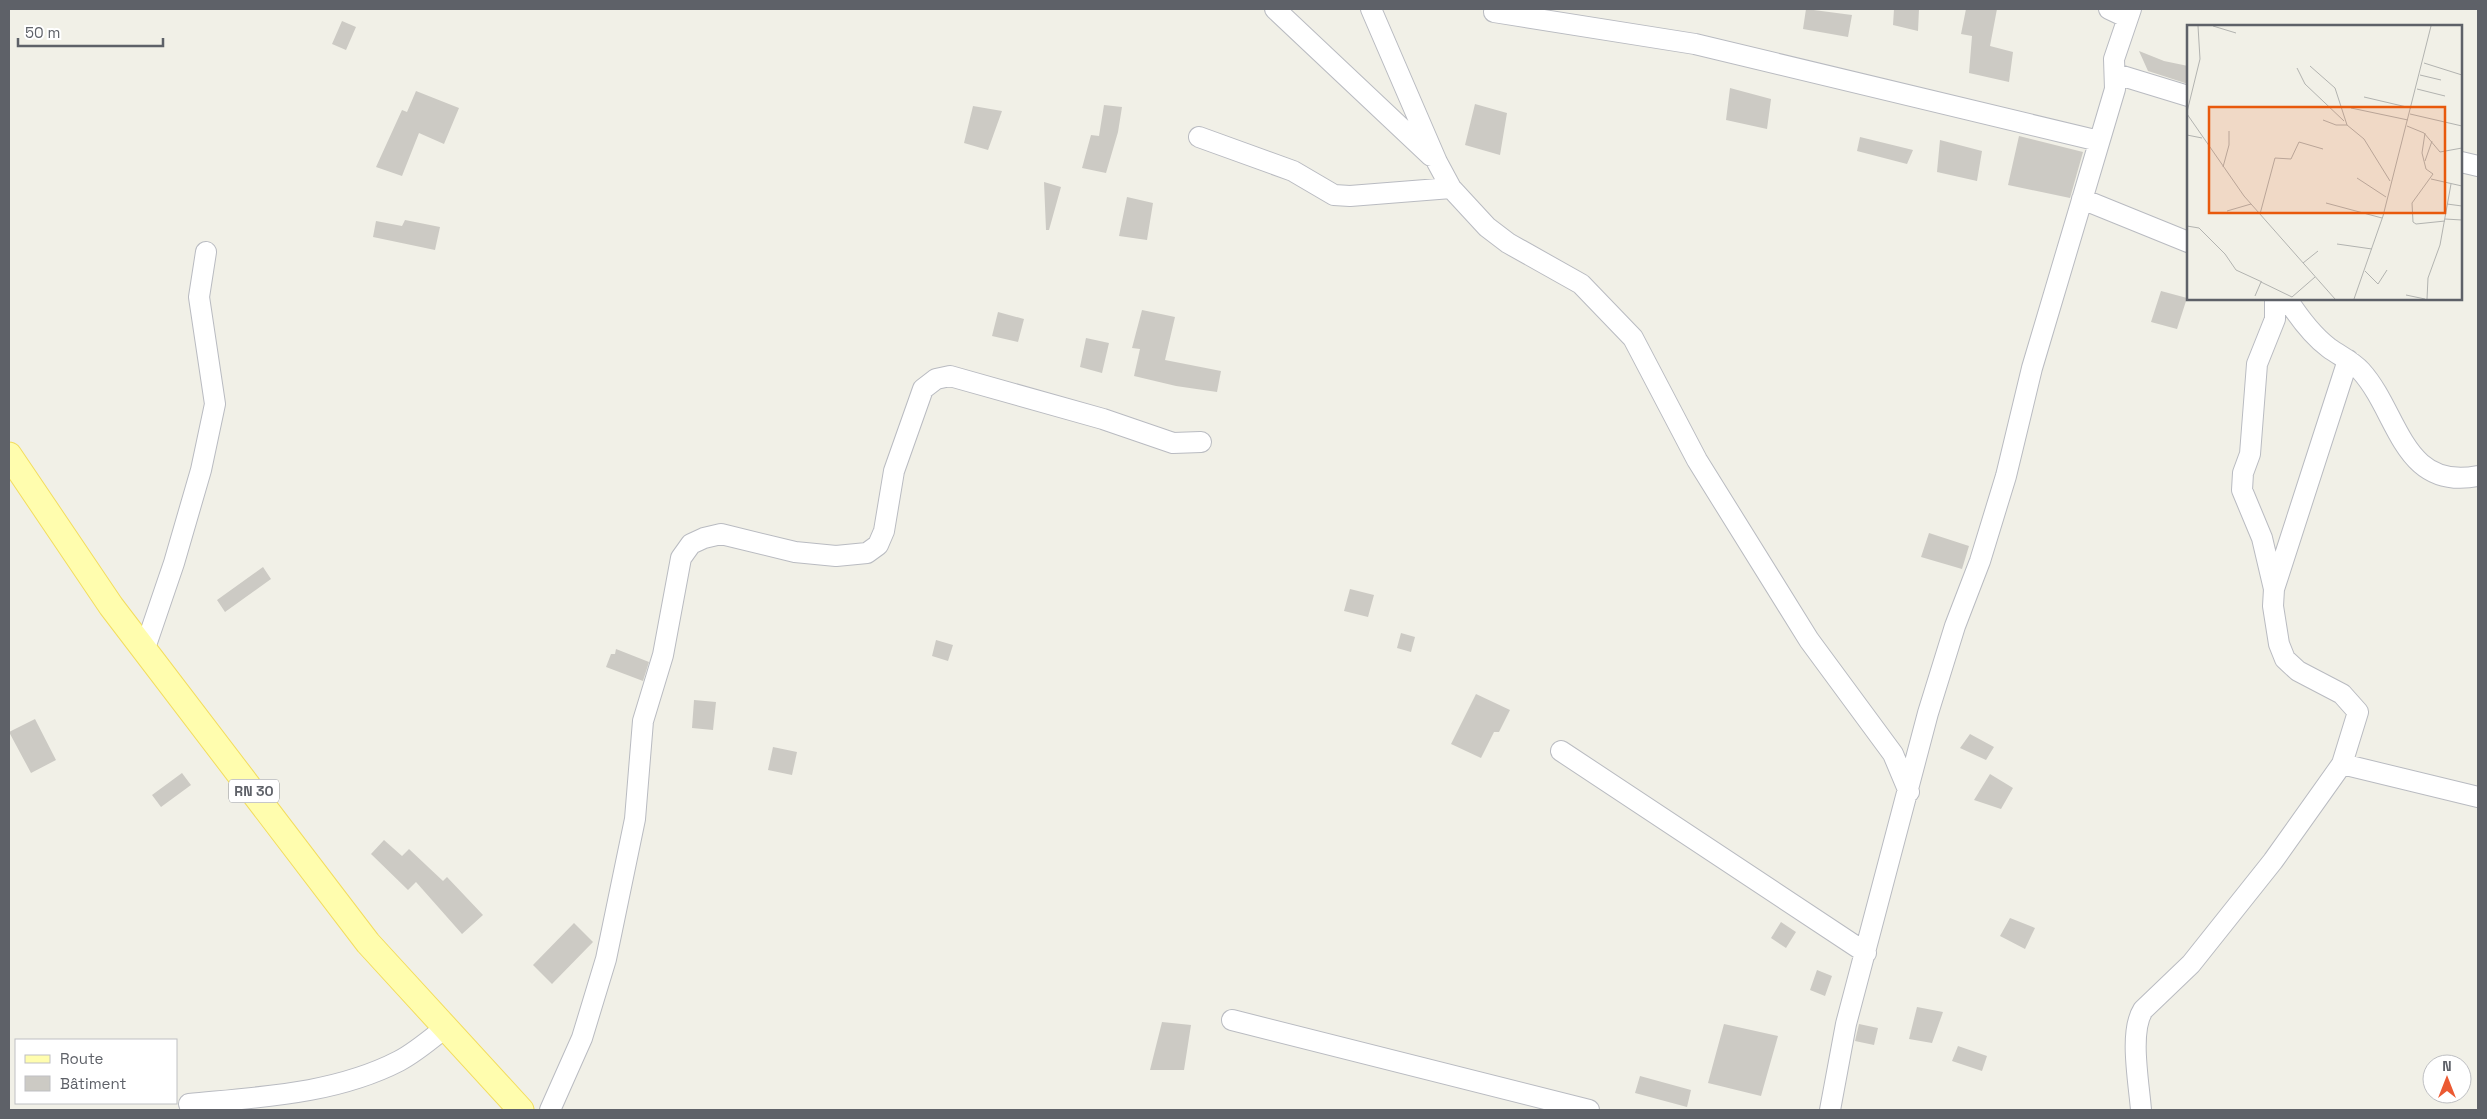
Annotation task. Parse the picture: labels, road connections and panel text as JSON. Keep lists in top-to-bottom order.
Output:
{
  "streets": {
    "main road": ["RN 30"]
  },
  "legend": ["Route", "Bâtiment"],
  "scale_bar": "50 m",
  "north": "top"
}
